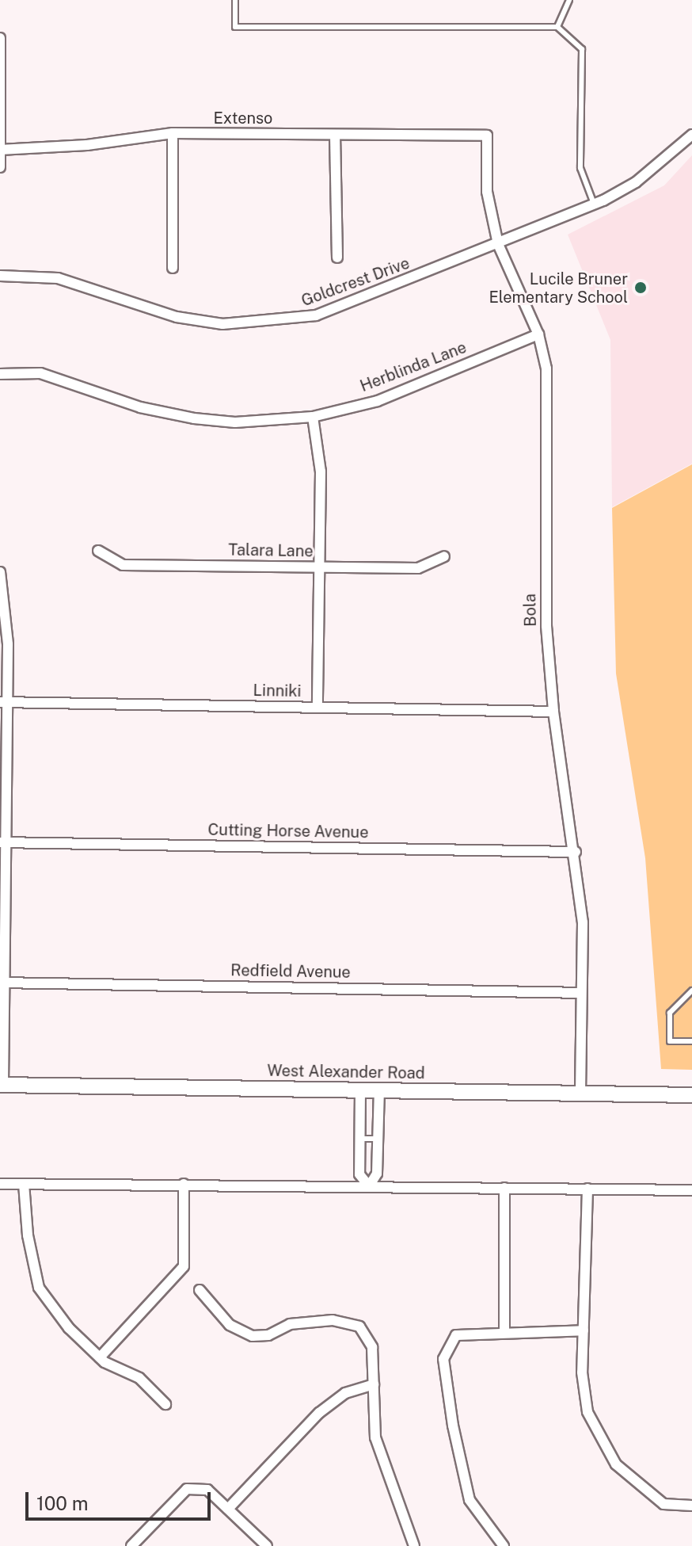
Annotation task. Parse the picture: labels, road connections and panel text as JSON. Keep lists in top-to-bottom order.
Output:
{
  "streets": {
    "main road": ["West Alexander Road"],
    "street": [
      "Extenso",
      "Goldcrest Drive",
      "Herblinda Lane",
      "Talara Lane",
      "Bola",
      "Linniki",
      "Cutting Horse Avenue",
      "Redfield Avenue"
    ]
  },
  "crossings": [
    ["Extenso", "Bola"],
    ["Goldcrest Drive", "Bola"],
    ["Herblinda Lane", "Bola"],
    ["Bola", "Linniki"],
    ["Bola", "Cutting Horse Avenue"],
    ["Bola", "Redfield Avenue"],
    ["Bola", "West Alexander Road"]
  ],
  "places": ["Lucile Bruner Elementary School"],
  "scale_bar": "100 m"
}
